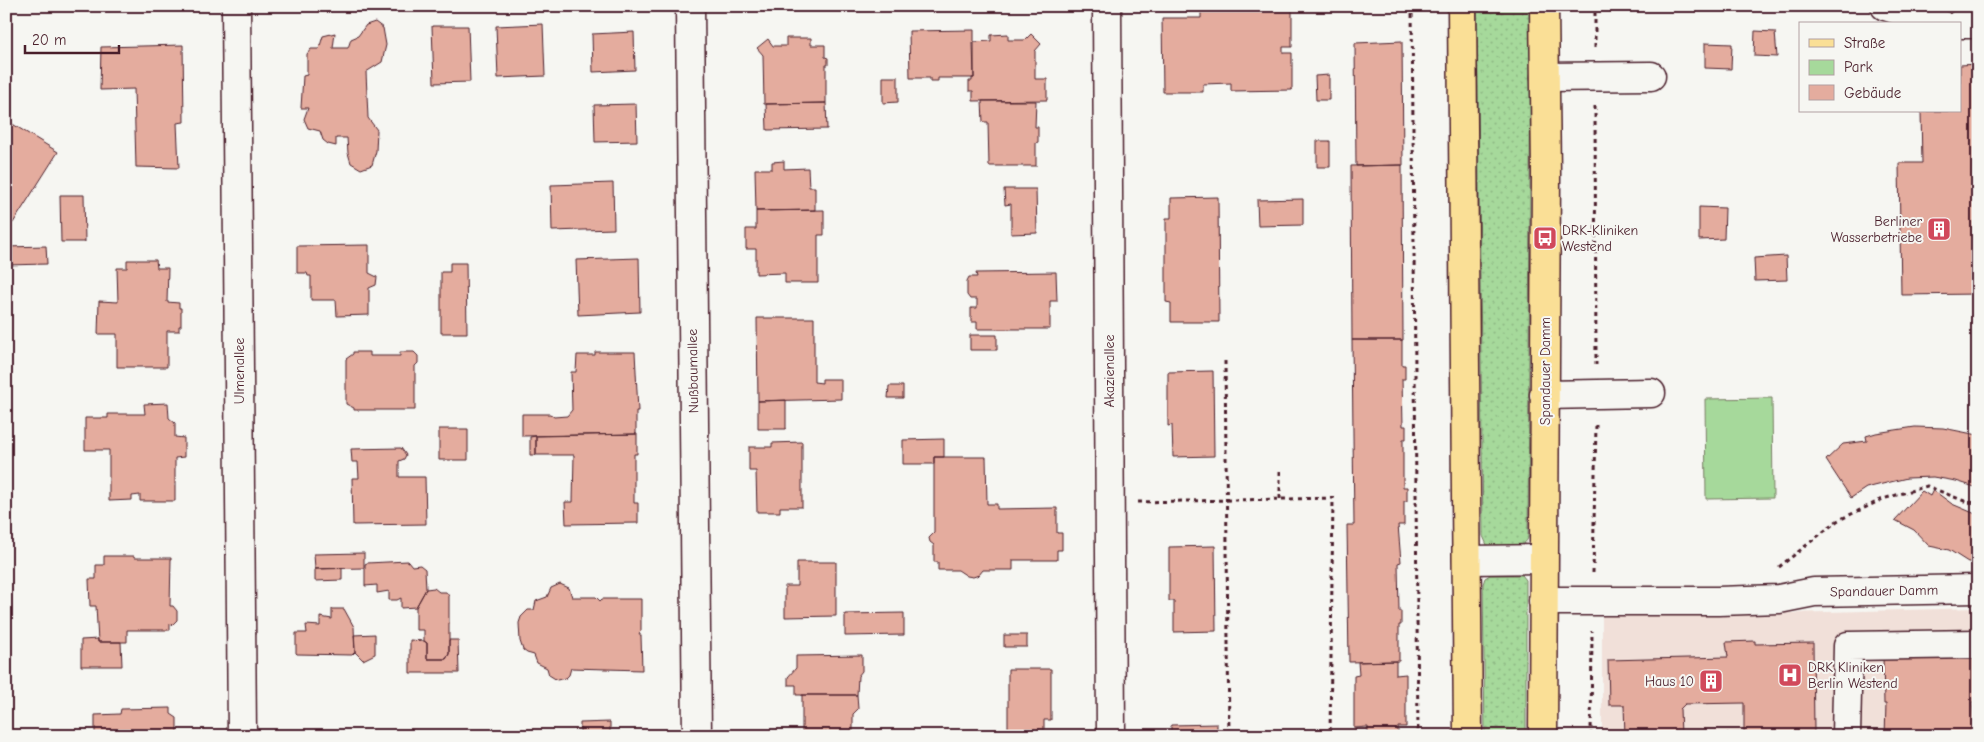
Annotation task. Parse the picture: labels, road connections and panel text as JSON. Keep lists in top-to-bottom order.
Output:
{
  "streets": {
    "main road": ["Spandauer Damm"],
    "street": ["Ulmenallee", "Nußbaumallee", "Akazienallee"]
  },
  "places": {
    "building": ["Berliner Wasserbetriebe", "Haus 10"],
    "bus stop": ["DRK-Kliniken Westend"],
    "hospital": ["DRK Kliniken Berlin Westend"]
  },
  "legend": ["Straße", "Park", "Gebäude"],
  "scale_bar": "20 m"
}
